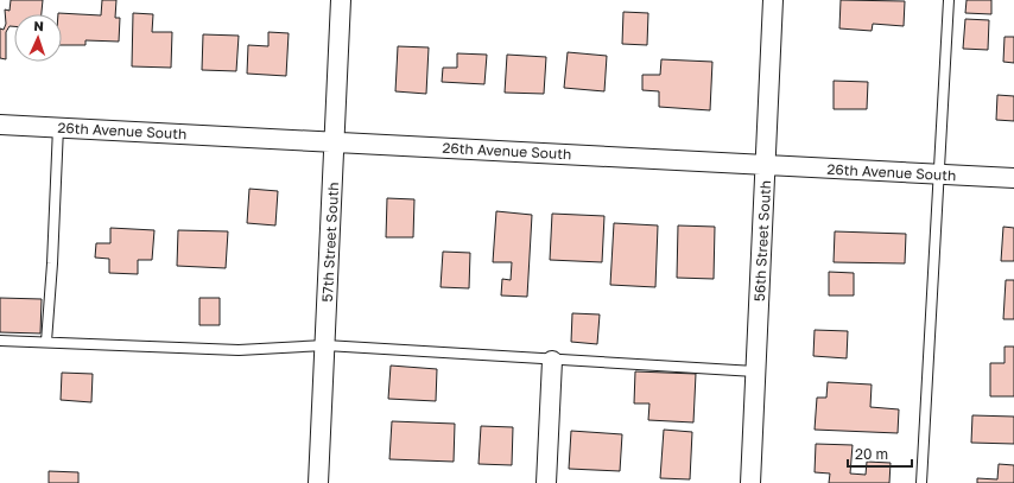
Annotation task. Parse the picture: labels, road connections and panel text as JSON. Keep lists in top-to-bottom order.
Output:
{
  "streets": {
    "street": ["26th Avenue South", "56th Street South", "57th Street South"]
  },
  "crossings": [
    ["26th Avenue South", "56th Street South"],
    ["26th Avenue South", "57th Street South"]
  ],
  "scale_bar": "20 m",
  "north": "top"
}
